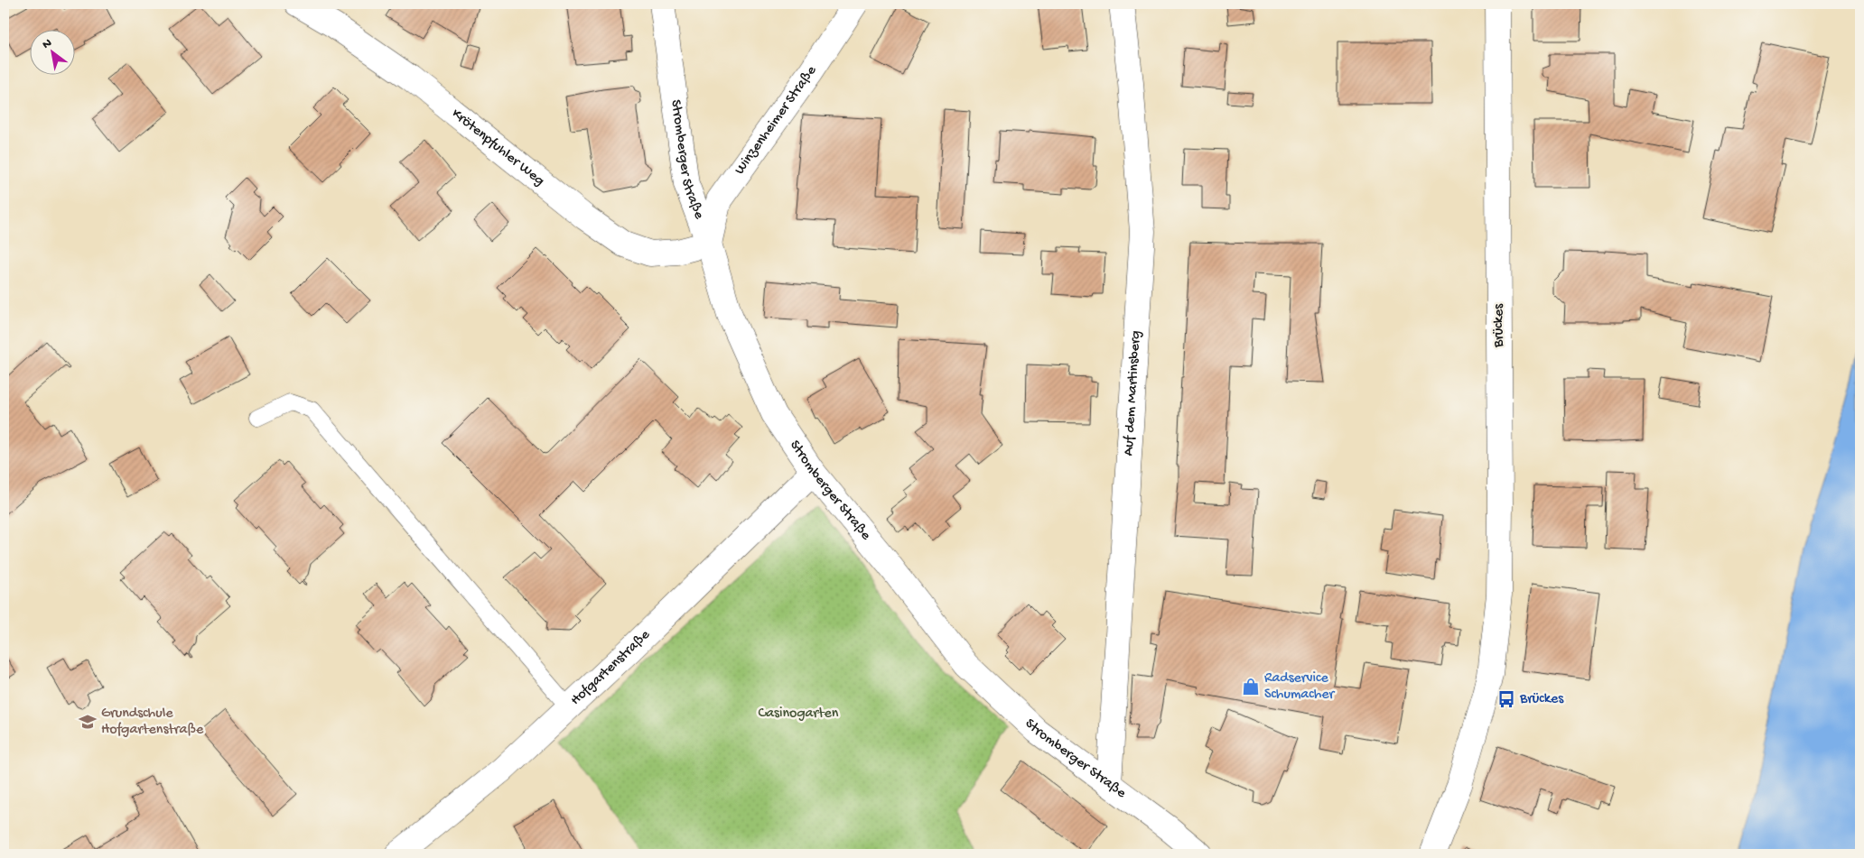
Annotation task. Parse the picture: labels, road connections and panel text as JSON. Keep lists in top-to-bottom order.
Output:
{
  "streets": {
    "street": [
      "Winzenheimer Straße",
      "Krötenpfuhler Weg",
      "Stromberger Straße",
      "Brückes",
      "Auf dem Martinsberg",
      "Hofgartenstraße"
    ]
  },
  "crossings": [
    ["Winzenheimer Straße", "Krötenpfuhler Weg"],
    ["Winzenheimer Straße", "Stromberger Straße"],
    ["Krötenpfuhler Weg", "Stromberger Straße"],
    ["Stromberger Straße", "Auf dem Martinsberg"],
    ["Stromberger Straße", "Hofgartenstraße"]
  ],
  "parks": ["Casinogarten"],
  "places": {
    "shop": ["Radservice Schumacher"],
    "bus stop": ["Brückes"],
    "school or university": ["Grundschule Hofgartenstraße"]
  },
  "north": "top left"
}
